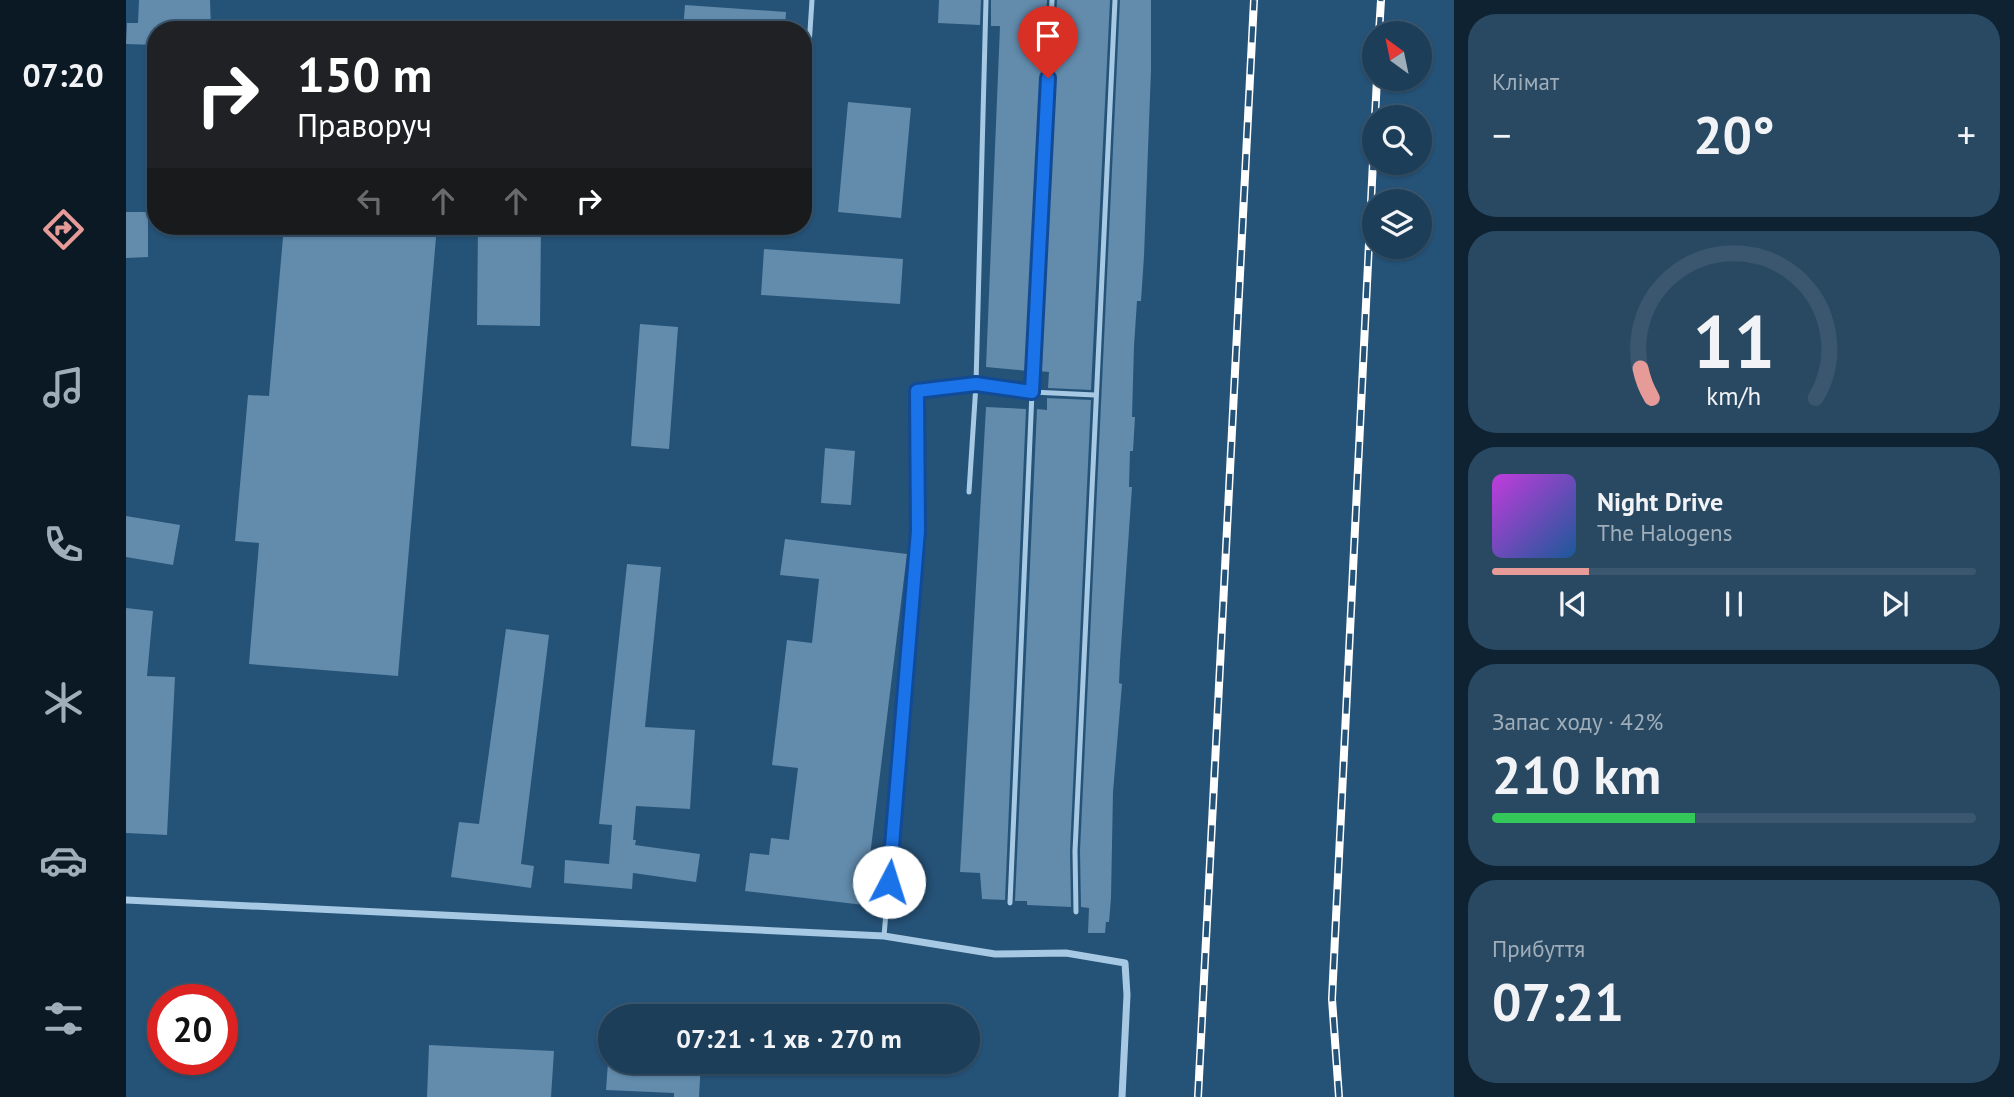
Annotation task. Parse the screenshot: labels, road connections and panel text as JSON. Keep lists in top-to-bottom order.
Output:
{
  "north": "top left",
  "page": {
    "tabs": "07:20",
    "tile": [
      "Клімат",
      ["Запас ходу · 42%", "210 km"],
      ["Прибуття", "07:21"]
    ],
    "turn": ["150 m", "Праворуч"],
    "heat": ["−", "20°", "+"],
    "song": ["Night Drive", "The Halogens"],
    "limit": "20",
    "trip": "07:21 · 1 хв · 270 m",
    "gauge": ["11", "km/h"]
  }
}
